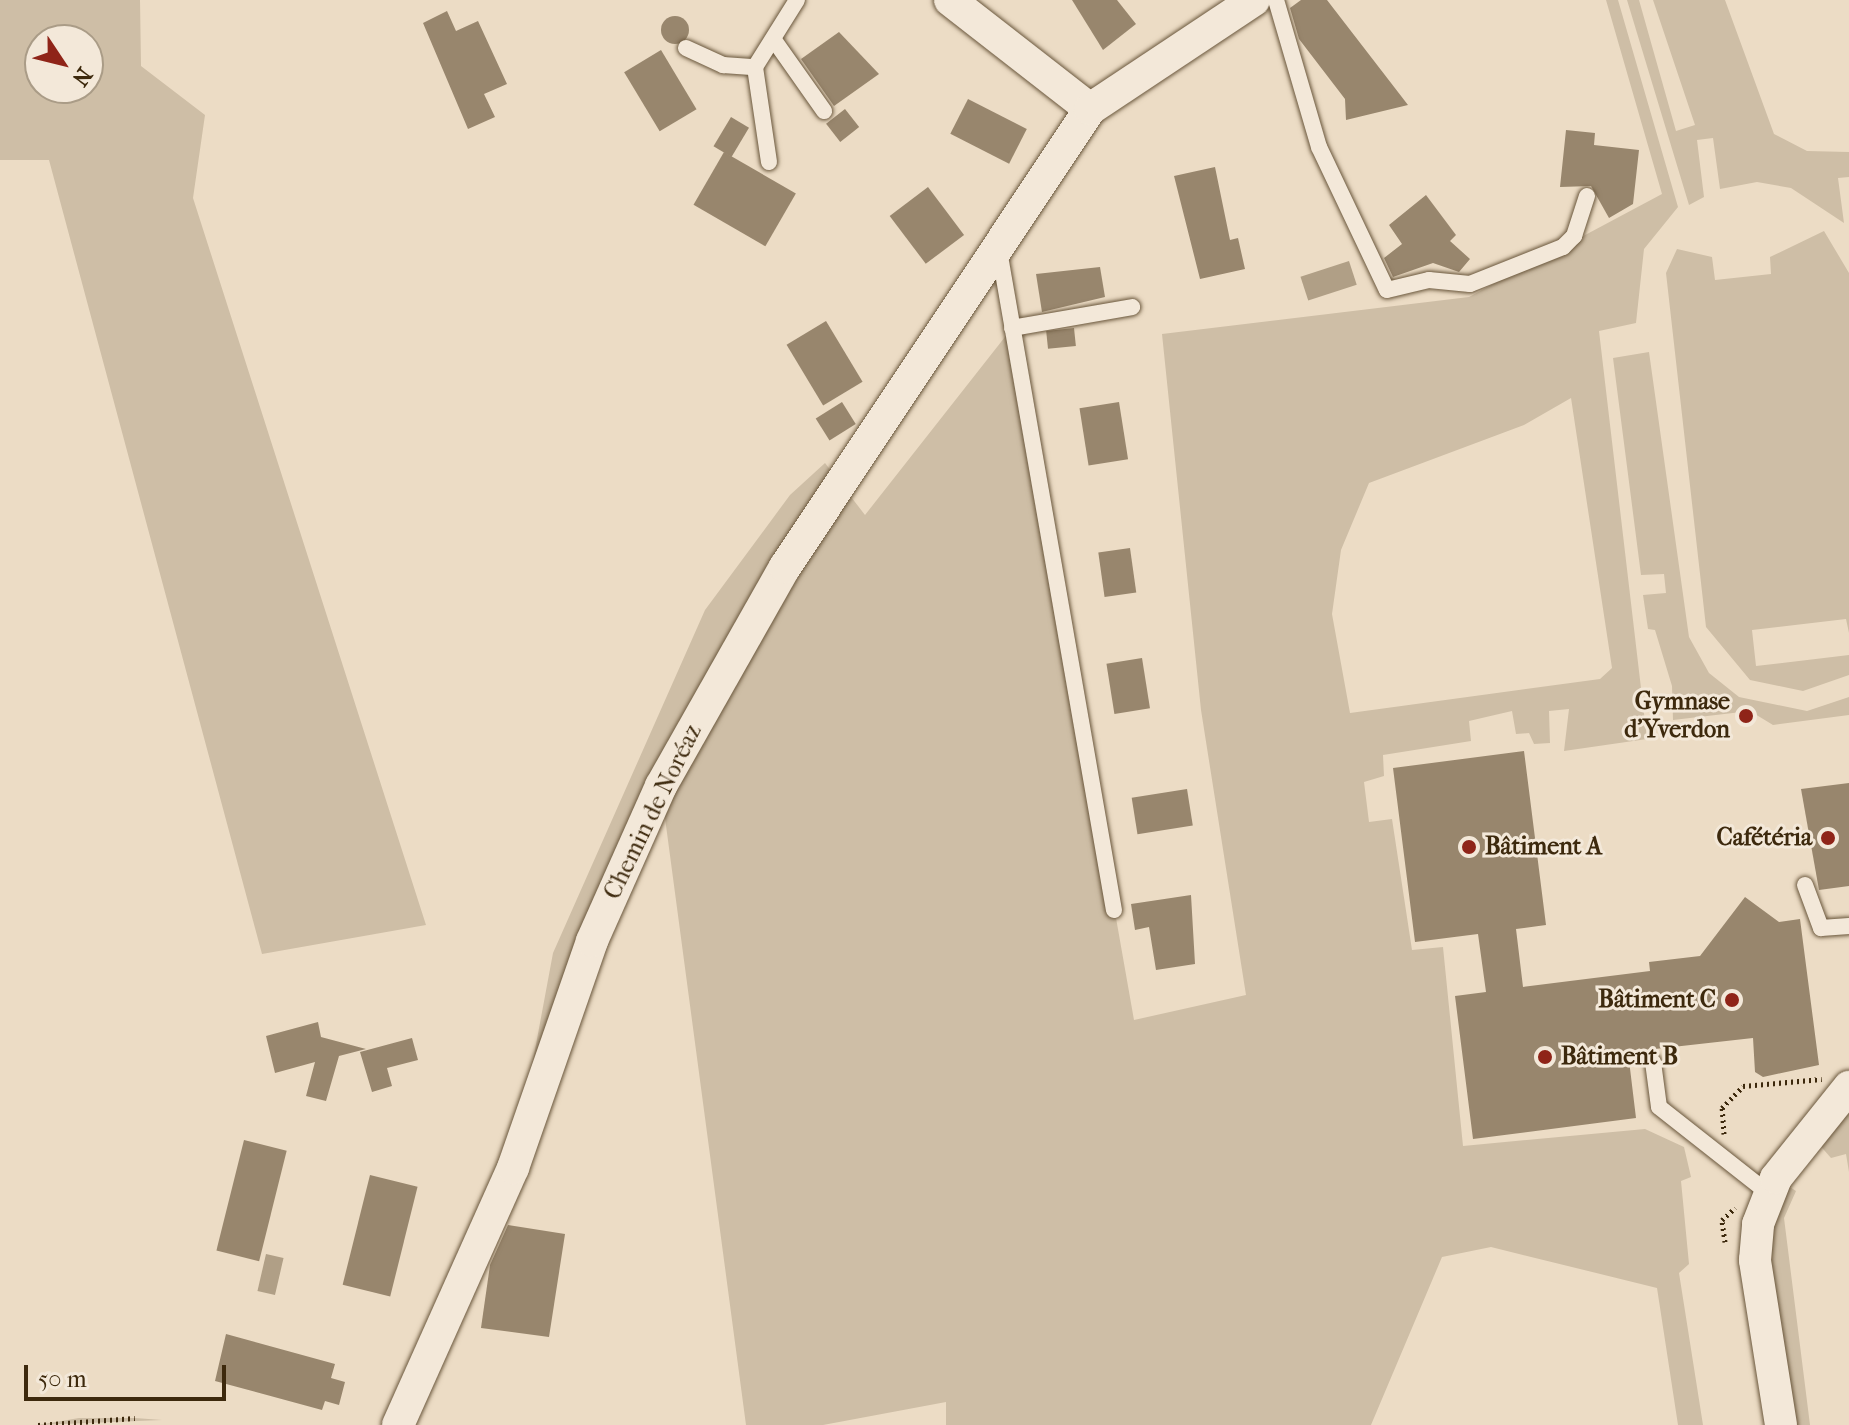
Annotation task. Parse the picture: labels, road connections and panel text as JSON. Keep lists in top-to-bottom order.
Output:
{
  "streets": {
    "street": ["Chemin de Noréaz"]
  },
  "places": [
    "Gymnase d'Yverdon",
    "Cafétéria",
    "Bâtiment A",
    "Bâtiment C",
    "Bâtiment B"
  ],
  "scale_bar": "50 m",
  "north": "bottom right"
}
